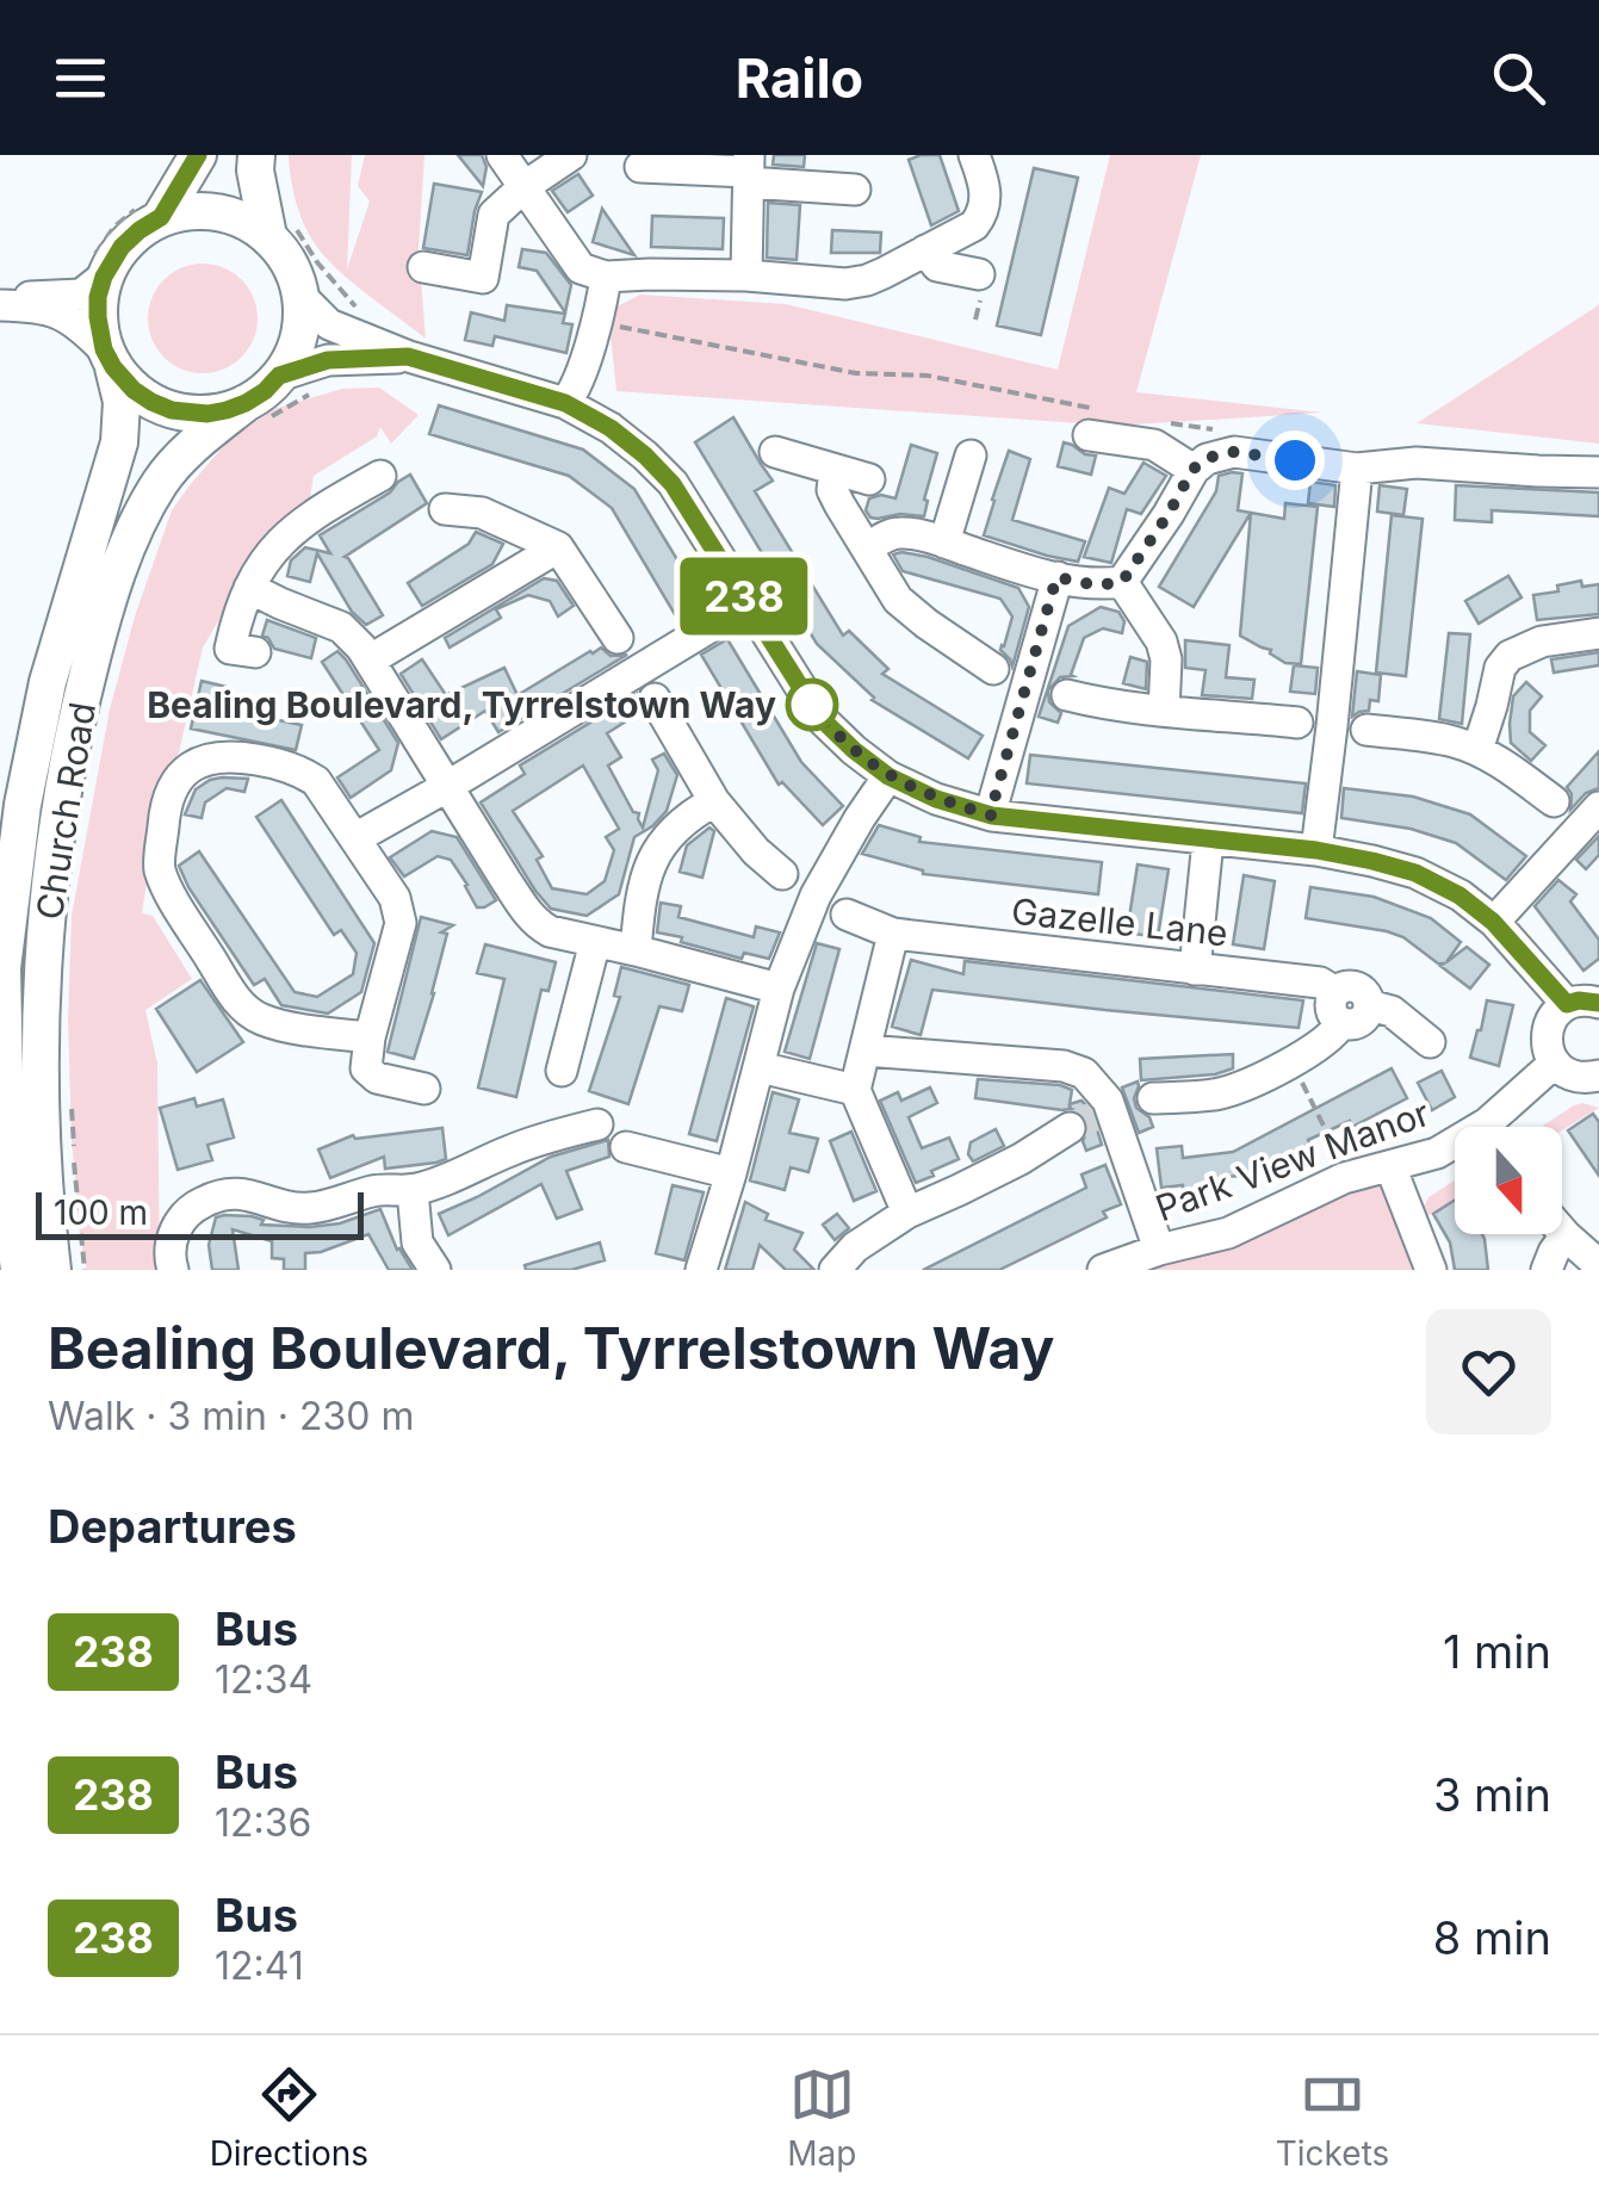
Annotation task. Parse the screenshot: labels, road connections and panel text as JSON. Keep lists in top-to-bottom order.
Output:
{
  "streets": {
    "main road": ["Church Road"],
    "street": ["Gazelle Lane", "Park View Manor"]
  },
  "places": ["Bealing Boulevard, Tyrrelstown Way"],
  "lines": ["bus line 238"],
  "scale_bar": "100 m",
  "north": "bottom",
  "page": {
    "header": "Railo",
    "on_map": "238",
    "scale": "100 m",
    "heading": [
      ["Bealing Boulevard, Tyrrelstown Way", "Walk · 3 min · 230 m"],
      "Departures"
    ],
    "list": [
      {
        "mark": "238",
        "name": "Bus",
        "note": "12:34",
        "value": "1 min"
      },
      {
        "mark": "238",
        "name": "Bus",
        "note": "12:36",
        "value": "3 min"
      },
      {
        "mark": "238",
        "name": "Bus",
        "note": "12:41",
        "value": "8 min"
      }
    ],
    "tabs": ["Directions", "Map", "Tickets"]
  }
}
